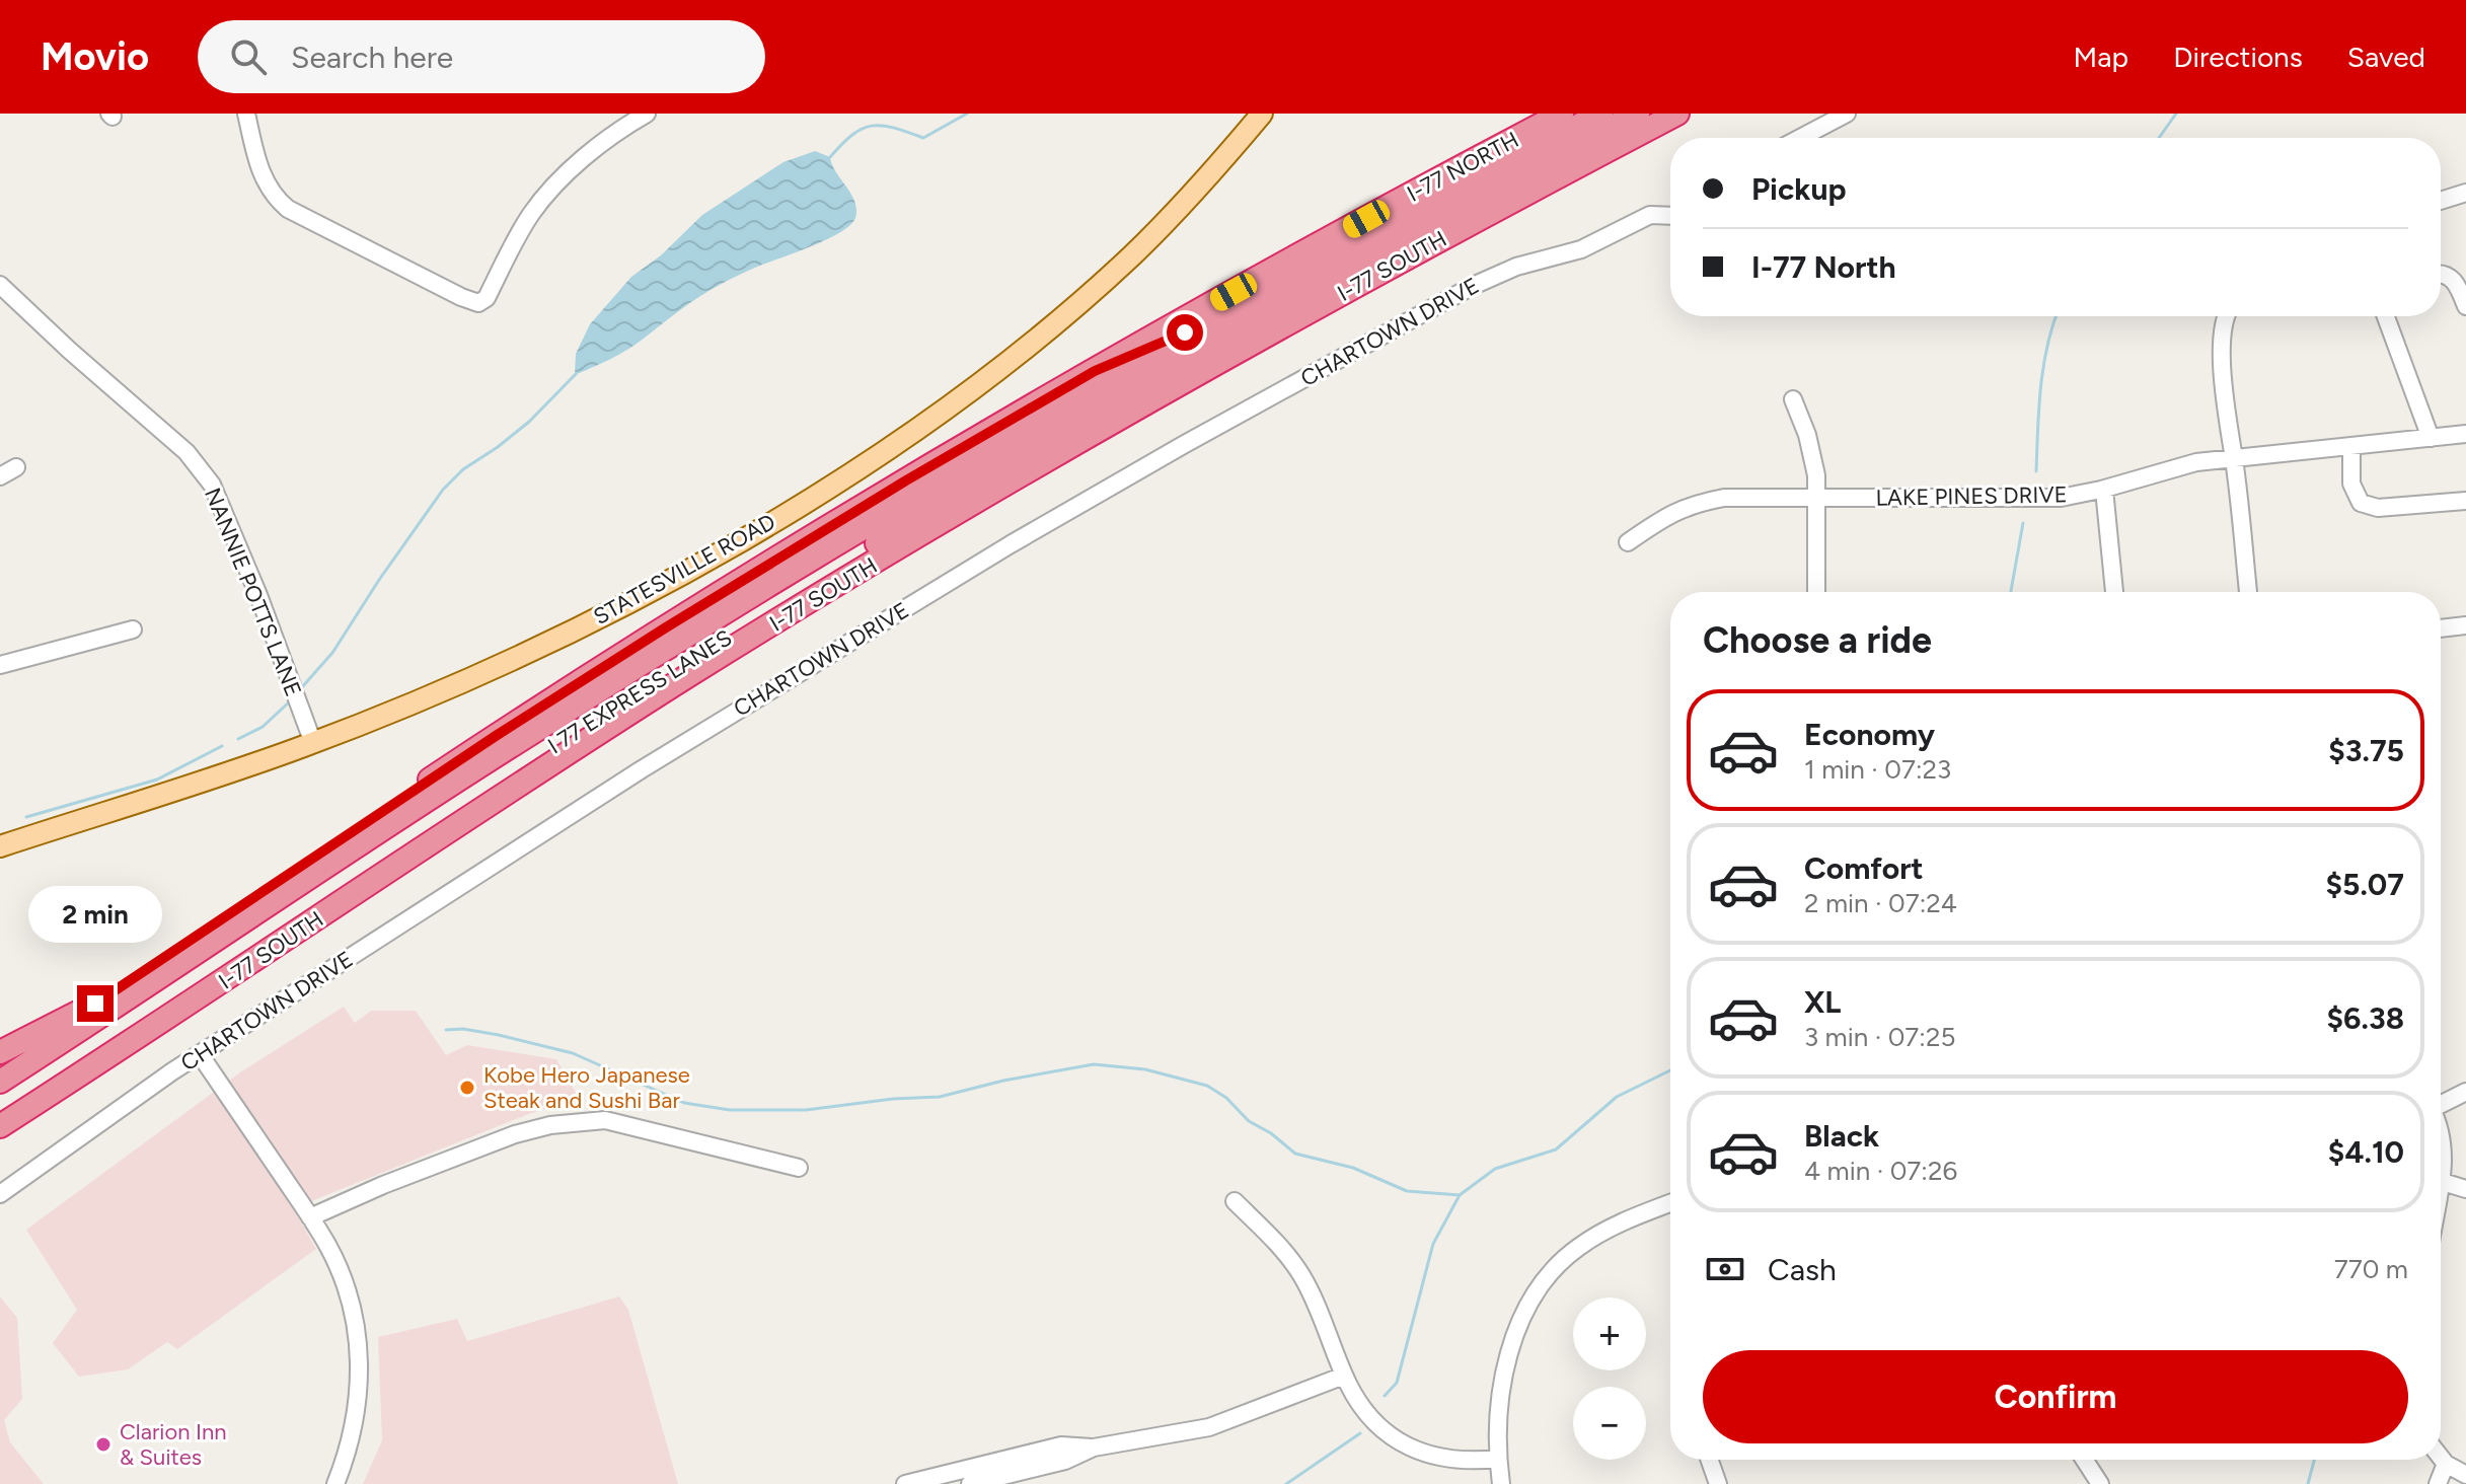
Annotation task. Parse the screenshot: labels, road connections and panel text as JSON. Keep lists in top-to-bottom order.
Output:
{
  "streets": {
    "highway": ["I-77 NORTH", "I-77 SOUTH", "I 77 EXPRESS LANES"],
    "main road": ["STATESVILLE ROAD"],
    "street": ["CHARTOWN DRIVE", "LAKE PINES DRIVE", "NANNIE POTTS LANE"]
  },
  "crossings": [
    ["STATESVILLE ROAD", "NANNIE POTTS LANE"]
  ],
  "places": ["Kobe Hero Japanese Steak and Sushi Bar", "Clarion Inn & Suites"],
  "page": {
    "header": "Movio",
    "search": "Search here",
    "nav": ["Map", "Directions", "Saved"],
    "banner": ["Pickup", "I-77 North"],
    "heading": "Choose a ride",
    "list": [
      {
        "name": "Economy",
        "note": "1 min · 07:23",
        "value": "$3.75"
      },
      {
        "name": "Comfort",
        "note": "2 min · 07:24",
        "value": "$5.07"
      },
      {
        "name": "XL",
        "note": "3 min · 07:25",
        "value": "$6.38"
      },
      {
        "name": "Black",
        "note": "4 min · 07:26",
        "value": "$4.10"
      }
    ],
    "bubble": "2 min",
    "pay": ["Cash", "770 m"],
    "map_buttons": ["+", "−"],
    "buttons": "Confirm"
  }
}
